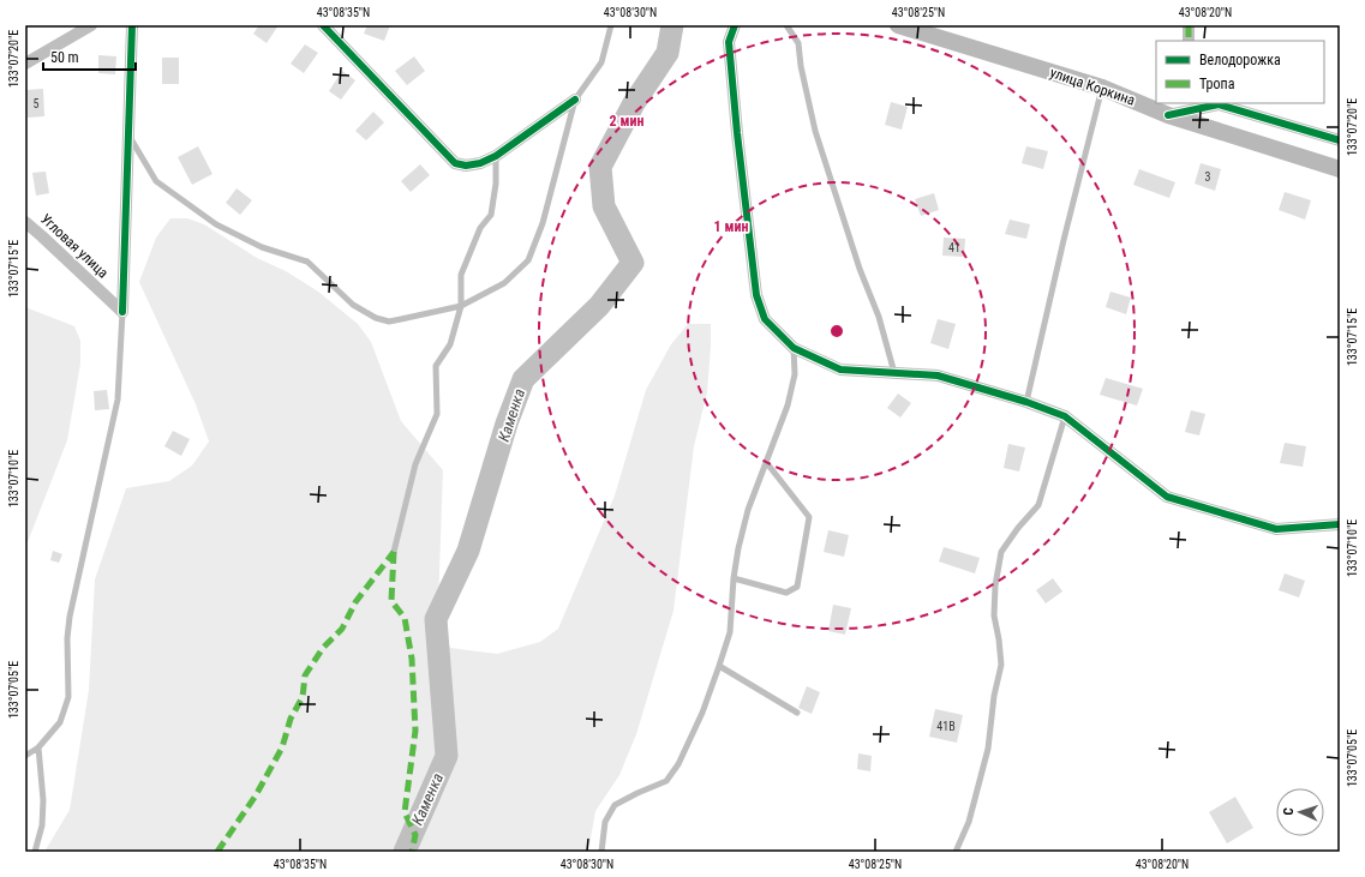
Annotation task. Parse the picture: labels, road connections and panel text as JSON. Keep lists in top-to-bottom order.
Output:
{
  "streets": {
    "main road": ["улица Коркина"],
    "street": ["Угловая улица"]
  },
  "water": ["Каменка"],
  "house_numbers": [
    "5",
    "3",
    "41",
    "41В"
  ],
  "legend": ["Велодорожка", "Тропа"],
  "scale_bar": "50 m",
  "north": "left",
  "coordinates": [
    "43°08'35\"N",
    "43°08'30\"N",
    "43°08'25\"N",
    "43°08'20\"N",
    "133°07'20\"E",
    "133°07'15\"E",
    "133°07'10\"E",
    "133°07'05\"E"
  ],
  "rings": ["2 мин", "1 мин"]
}
